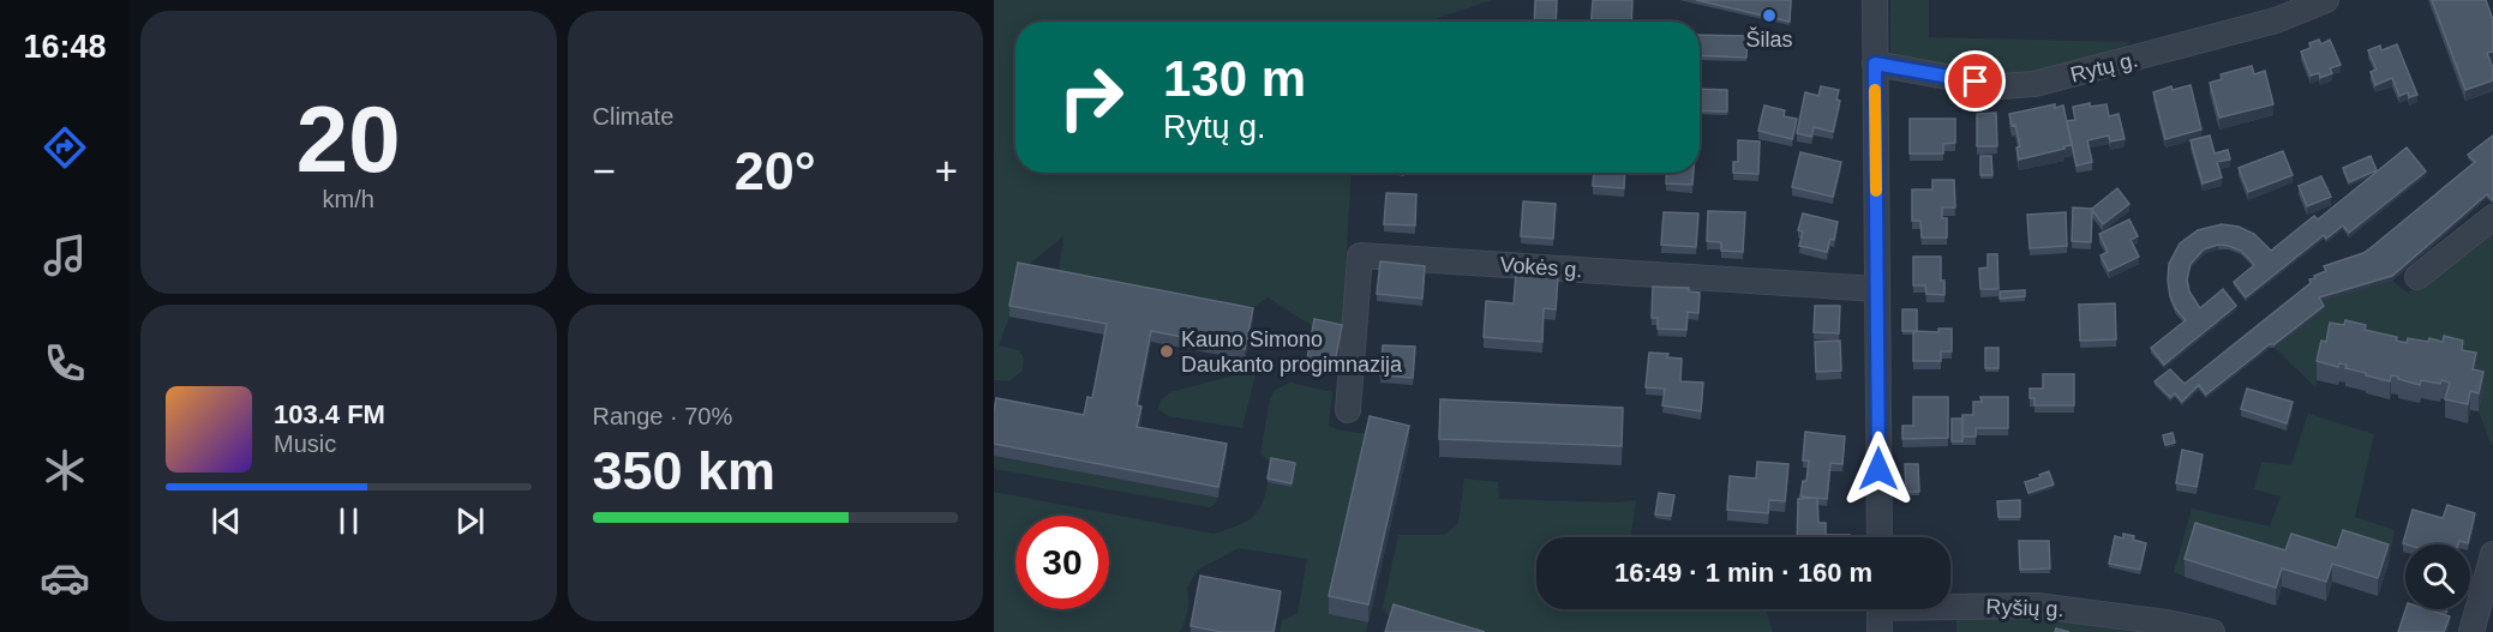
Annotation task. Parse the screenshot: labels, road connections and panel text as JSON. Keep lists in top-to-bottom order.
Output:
{
  "streets": {
    "street": ["Rytų g.", "Vokės g.", "Ryšių g."]
  },
  "places": ["Šilas", "Kauno Simono Daukanto progimnazija"],
  "page": {
    "tabs": "16:48",
    "tile": [
      ["20", "km/h"],
      "Climate",
      ["Range · 70%", "350 km"]
    ],
    "turn": ["130 m", "Rytų g."],
    "heat": ["−", "20°", "+"],
    "song": ["103.4 FM", "Music"],
    "limit": "30",
    "trip": "16:49 · 1 min · 160 m"
  }
}
